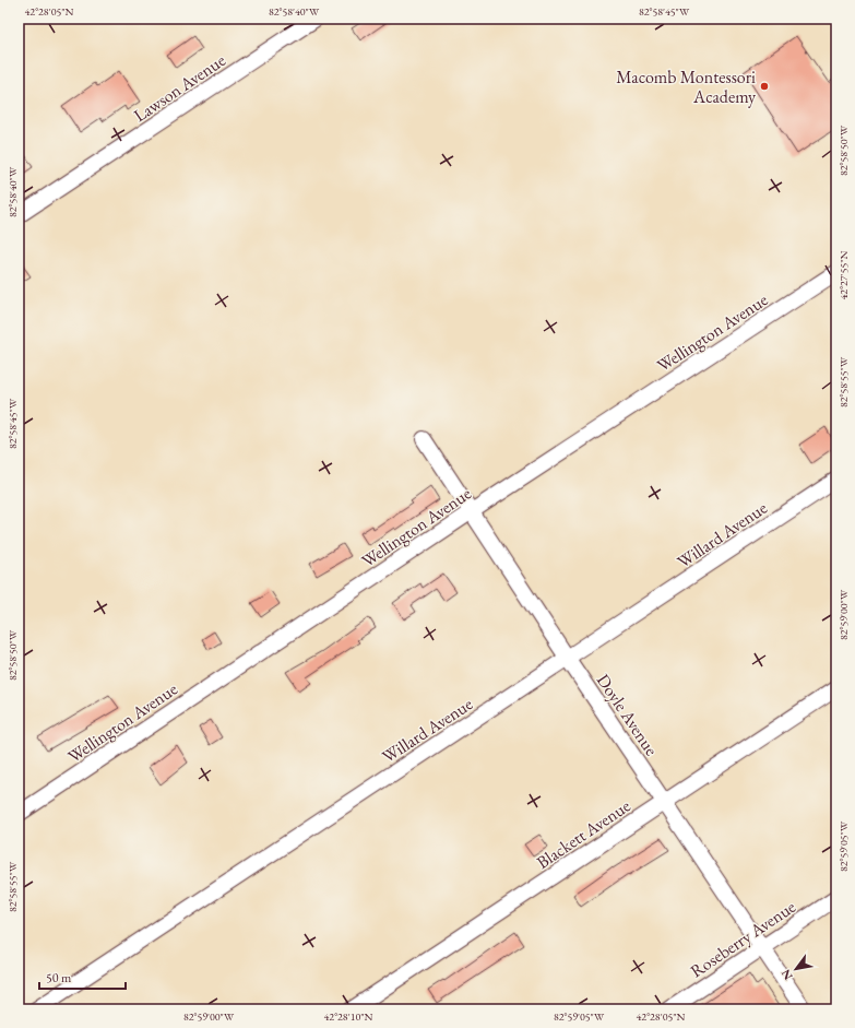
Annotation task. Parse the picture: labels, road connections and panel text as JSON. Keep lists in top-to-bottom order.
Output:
{
  "streets": {
    "street": [
      "Lawson Avenue",
      "Wellington Avenue",
      "Willard Avenue",
      "Doyle Avenue",
      "Blackett Avenue",
      "Roseberry Avenue"
    ]
  },
  "crossings": [
    ["Wellington Avenue", "Doyle Avenue"],
    ["Willard Avenue", "Doyle Avenue"],
    ["Doyle Avenue", "Blackett Avenue"],
    ["Doyle Avenue", "Roseberry Avenue"]
  ],
  "places": ["Macomb Montessori Academy"],
  "scale_bar": "50 m",
  "north": "bottom left",
  "coordinates": [
    "42°28'05\"N",
    "82°58'40\"W",
    "82°58'45\"W",
    "82°58'50\"W",
    "42°27'55\"N",
    "82°58'55\"W",
    "82°59'00\"W",
    "82°59'05\"W",
    "42°28'10\"N"
  ]
}
